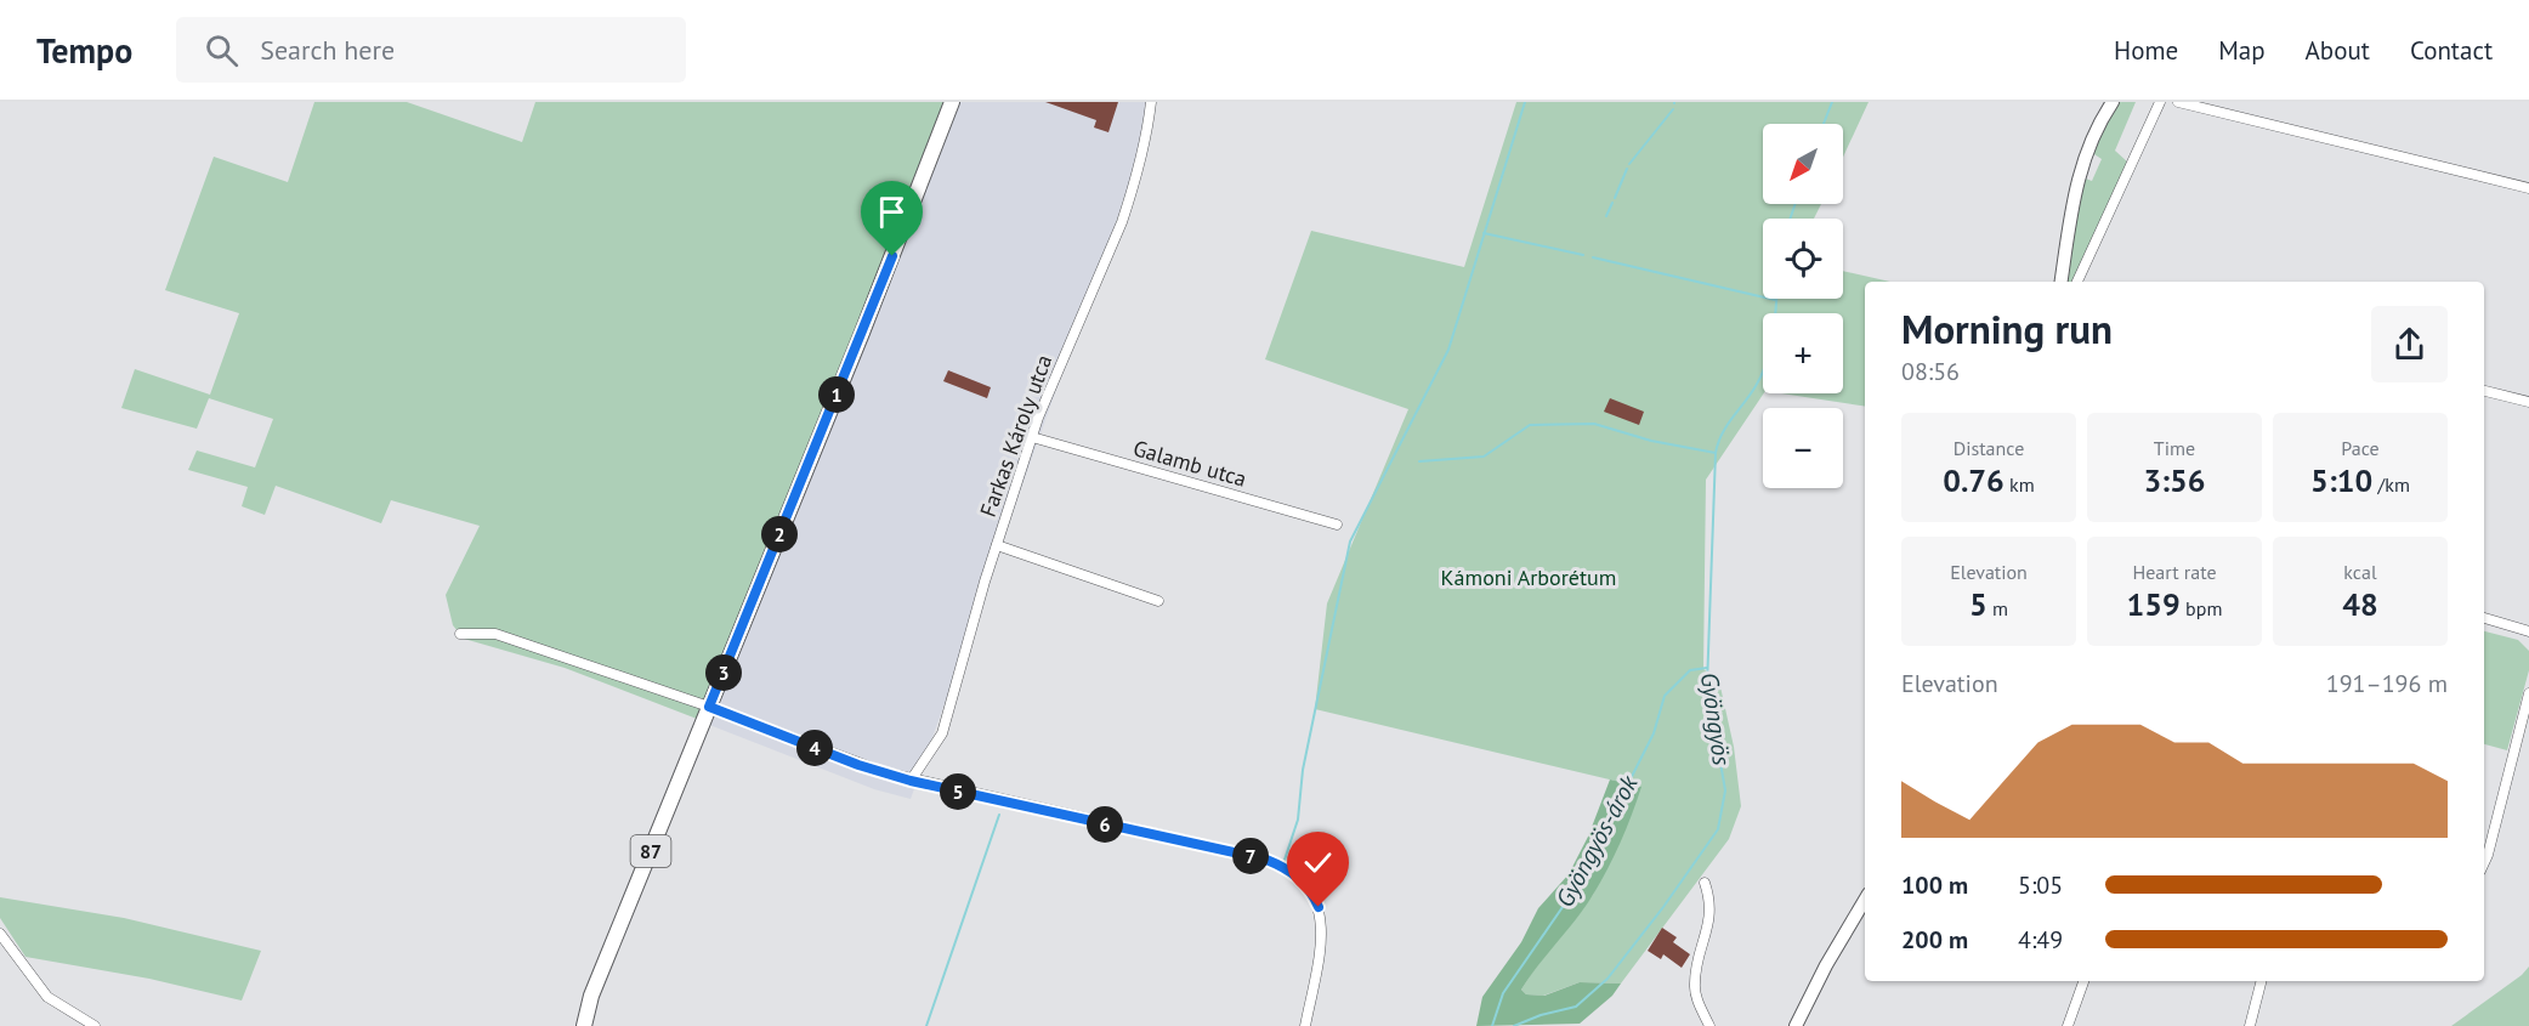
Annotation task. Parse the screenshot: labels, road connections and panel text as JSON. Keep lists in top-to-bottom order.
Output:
{
  "streets": {
    "main road": ["87"],
    "street": ["Farkas Károly utca", "Galamb utca"]
  },
  "crossings": [
    ["Farkas Károly utca", "Galamb utca"]
  ],
  "water": ["Gyöngyös", "Gyöngyös-árok"],
  "parks": ["Kámoni Arborétum"],
  "north": "bottom left",
  "page": {
    "header": "Tempo",
    "search": "Search here",
    "nav": [
      "Home",
      "Map",
      "About",
      "Contact"
    ],
    "map_buttons": ["+", "−"],
    "heading": ["Morning run", "08:56"],
    "pins": [
      "1",
      "2",
      "3",
      "4",
      "5",
      "6",
      "7"
    ],
    "stats": [
      ["Distance", "0.76 km"],
      ["Time", "3:56"],
      ["Pace", "5:10 /km"],
      ["Elevation", "5 m"],
      ["Heart rate", "159 bpm"],
      ["kcal", "48"]
    ],
    "chart": ["Elevation", "191–196 m"],
    "list": [
      {
        "name": "100 m",
        "note": "5:05"
      },
      {
        "name": "200 m",
        "note": "4:49"
      }
    ]
  }
}
